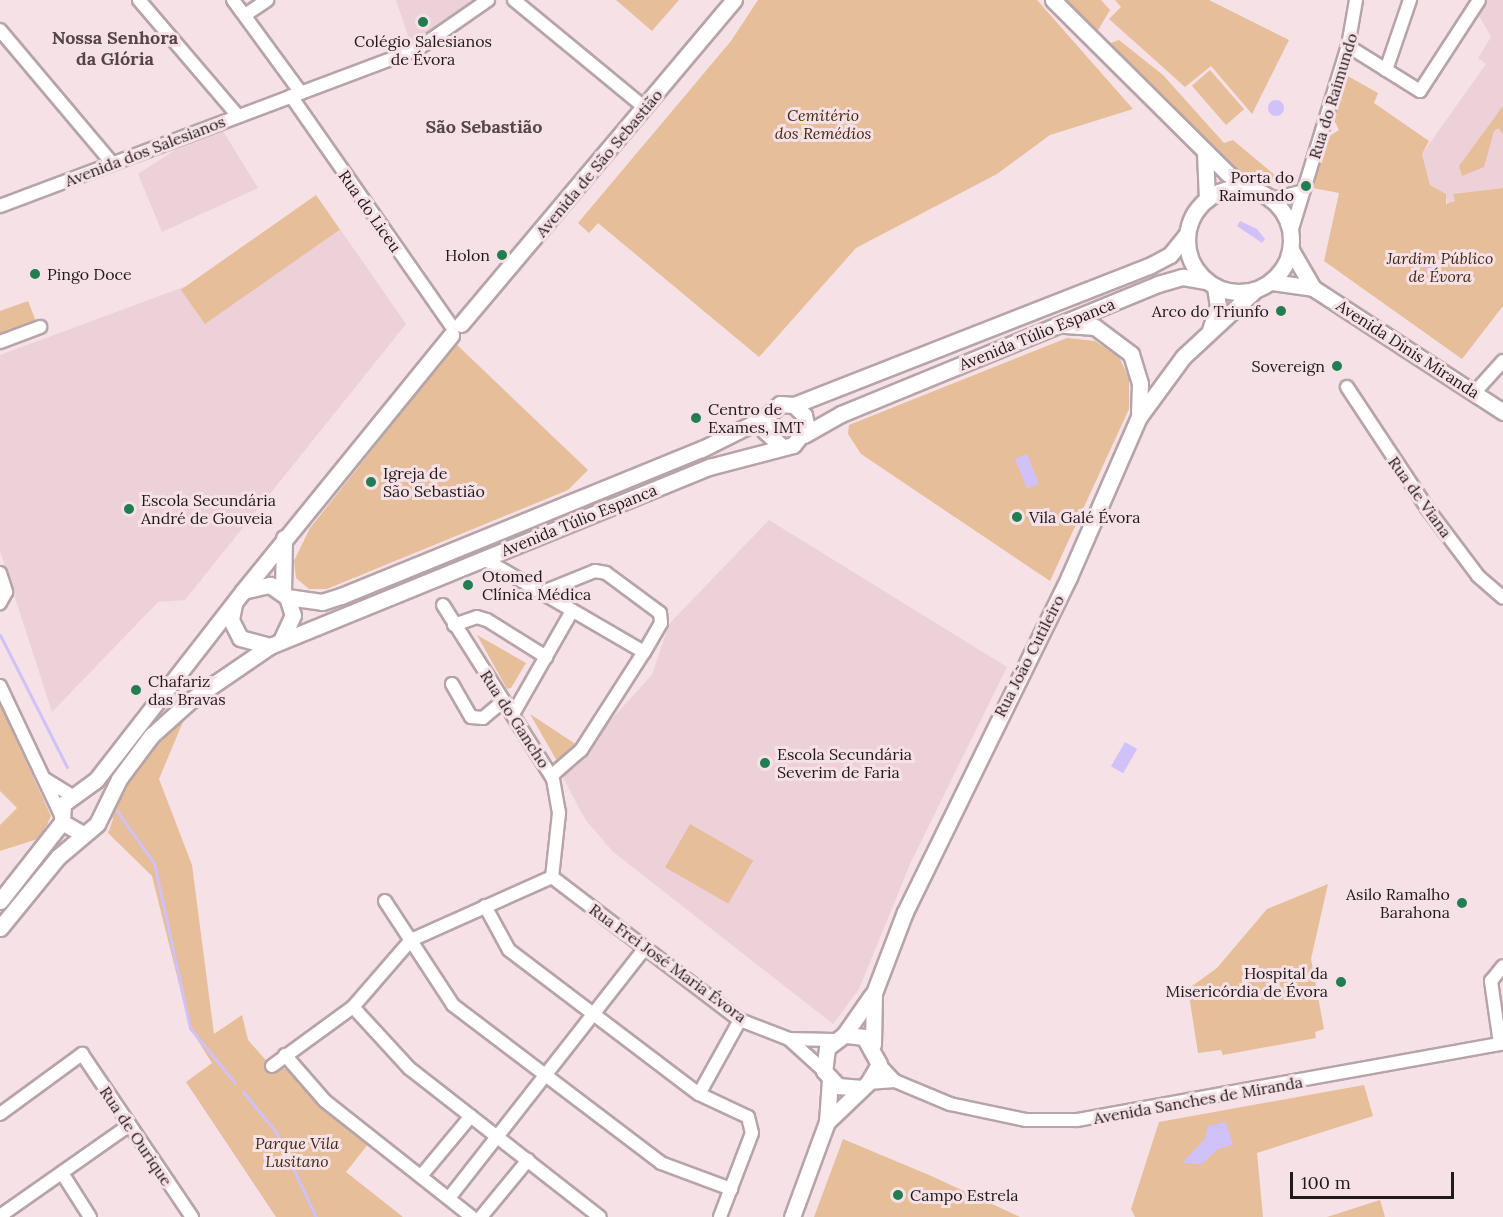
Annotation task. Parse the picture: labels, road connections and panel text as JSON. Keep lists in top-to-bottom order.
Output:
{
  "streets": {
    "main road": [
      "Avenida de São Sebastião",
      "Avenida Túlio Espanca",
      "Avenida Dinis Miranda",
      "Rua João Cutileiro"
    ],
    "street": [
      "Rua do Raimundo",
      "Avenida dos Salesianos",
      "Rua do Liceu",
      "Rua de Viana",
      "Rua do Gancho",
      "Rua Frei José Maria Évora",
      "Avenida Sanches de Miranda",
      "Rua de Ourique"
    ]
  },
  "crossings": [
    ["Rua do Raimundo", "Avenida Túlio Espanca"],
    ["Rua do Raimundo", "Avenida Dinis Miranda"],
    ["Rua do Raimundo", "Rua João Cutileiro"],
    ["Avenida dos Salesianos", "Rua do Liceu"],
    ["Avenida de São Sebastião", "Rua do Liceu"],
    ["Avenida de São Sebastião", "Avenida Túlio Espanca"],
    ["Avenida Túlio Espanca", "Avenida Dinis Miranda"],
    ["Avenida Túlio Espanca", "Rua João Cutileiro"],
    ["Avenida Dinis Miranda", "Rua João Cutileiro"],
    ["Rua João Cutileiro", "Rua Frei José Maria Évora"],
    ["Rua João Cutileiro", "Avenida Sanches de Miranda"],
    ["Rua do Gancho", "Rua Frei José Maria Évora"]
  ],
  "districts": ["Nossa Senhora da Glória", "São Sebastião"],
  "parks": ["Cemitério dos Remédios", "Jardim Público de Évora", "Parque Vila Lusitano"],
  "places": [
    "Colégio Salesianos de Évora",
    "Porta do Raimundo",
    "Holon",
    "Pingo Doce",
    "Arco do Triunfo",
    "Sovereign",
    "Centro de Exames, IMT",
    "Igreja de São Sebastião",
    "Escola Secundária André de Gouveia",
    "Vila Galé Évora",
    "Otomed Clínica Médica",
    "Chafariz das Bravas",
    "Escola Secundária Severim de Faria",
    "Asilo Ramalho Barahona",
    "Hospital da Misericórdia de Évora",
    "Campo Estrela"
  ],
  "scale_bar": "100 m"
}
